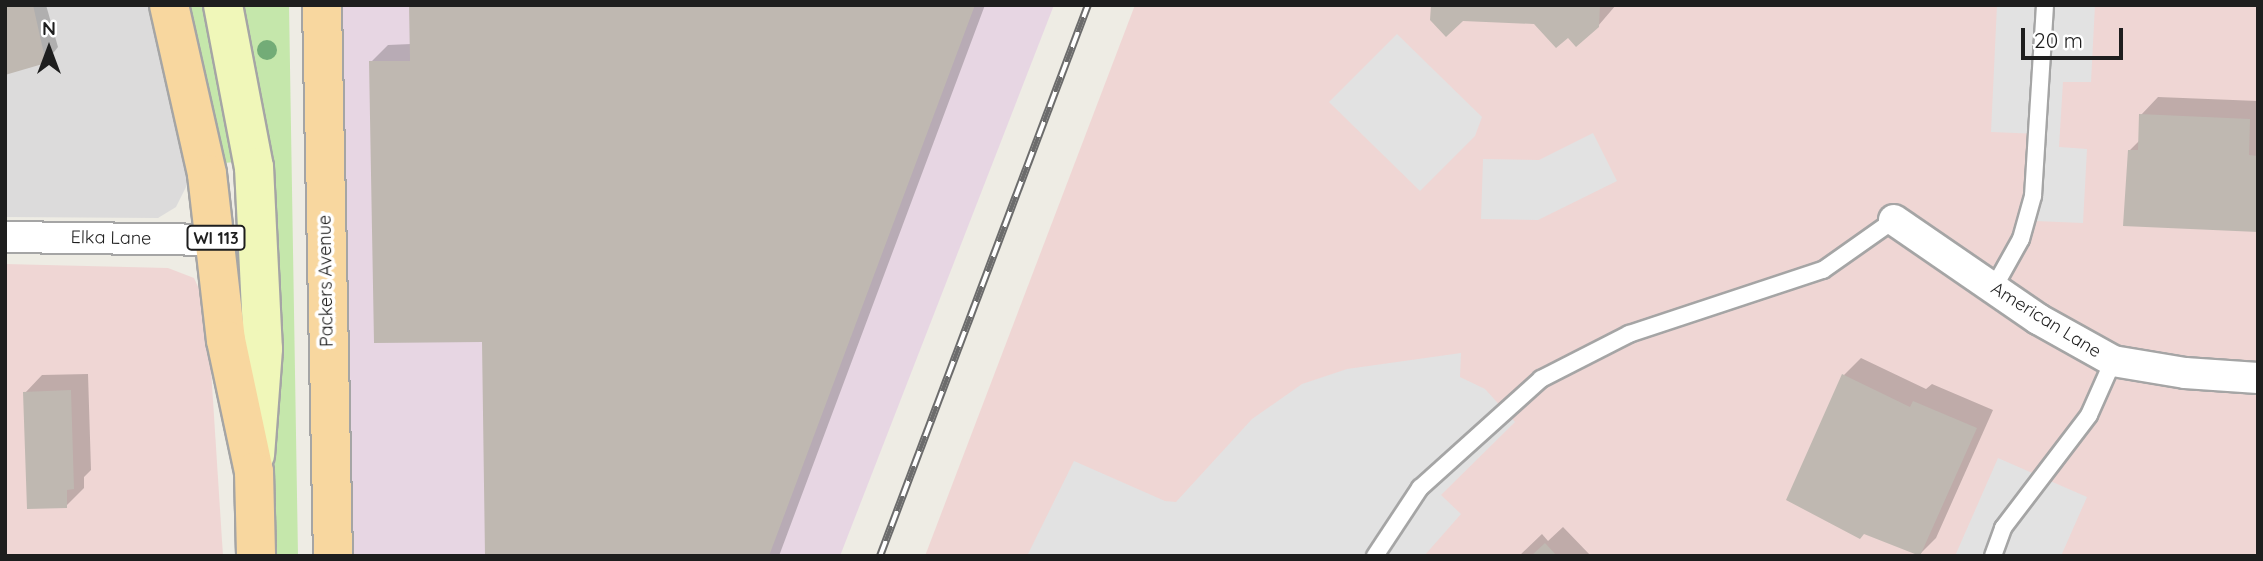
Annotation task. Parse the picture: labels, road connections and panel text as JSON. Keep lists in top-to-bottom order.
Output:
{
  "streets": {
    "main road": ["WI 113", "Packers Avenue"],
    "street": ["Elka Lane", "American Lane"]
  },
  "crossings": [
    ["Elka Lane", "WI 113"]
  ],
  "scale_bar": "20 m",
  "north": "top"
}
